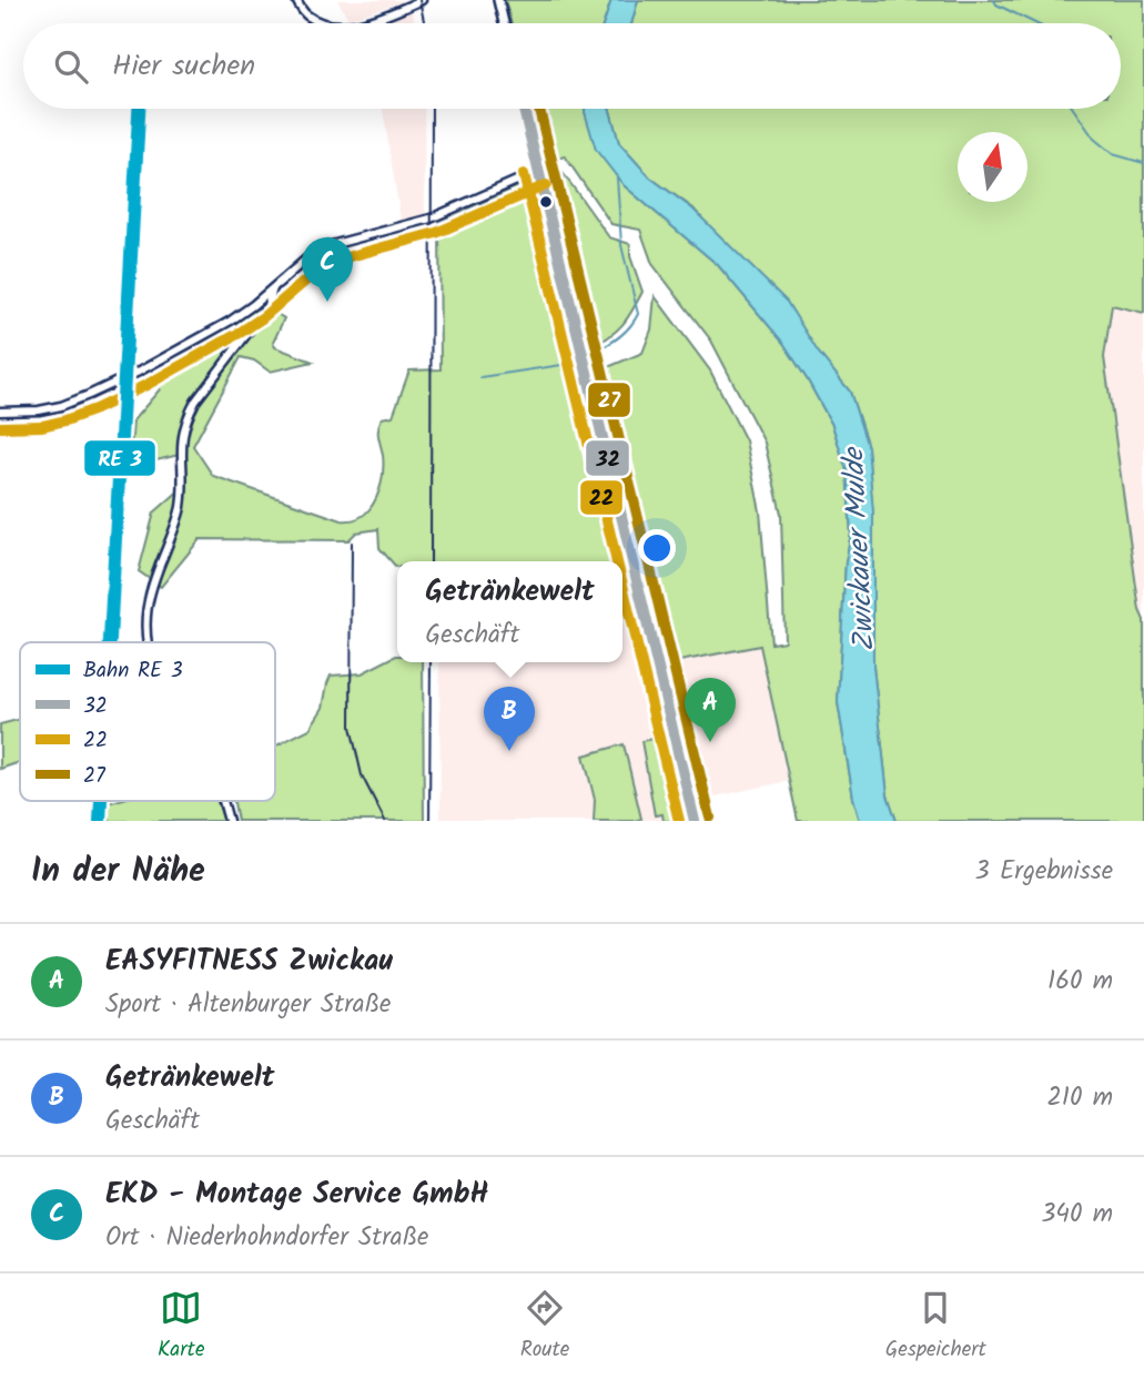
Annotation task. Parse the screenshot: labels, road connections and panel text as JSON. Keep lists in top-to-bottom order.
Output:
{
  "water": ["Zwickauer Mulde"],
  "lines": ["transit line 32", "transit line 27", "transit line 22"],
  "legend": [
    "Bahn RE 3",
    "32",
    "22",
    "27"
  ],
  "north": "top",
  "page": {
    "search": "Hier suchen",
    "pins": ["C", "A", "B"],
    "popup": ["Getränkewelt", "Geschäft"],
    "heading": ["In der Nähe", "3 Ergebnisse"],
    "list": [
      {
        "mark": "A",
        "name": "EASYFITNESS Zwickau",
        "note": "Sport · Altenburger Straße",
        "value": "160 m"
      },
      {
        "mark": "B",
        "name": "Getränkewelt",
        "note": "Geschäft",
        "value": "210 m"
      },
      {
        "mark": "C",
        "name": "EKD - Montage Service GmbH",
        "note": "Ort · Niederhohndorfer Straße",
        "value": "340 m"
      }
    ],
    "nav": ["Karte", "Route", "Gespeichert"]
  }
}
